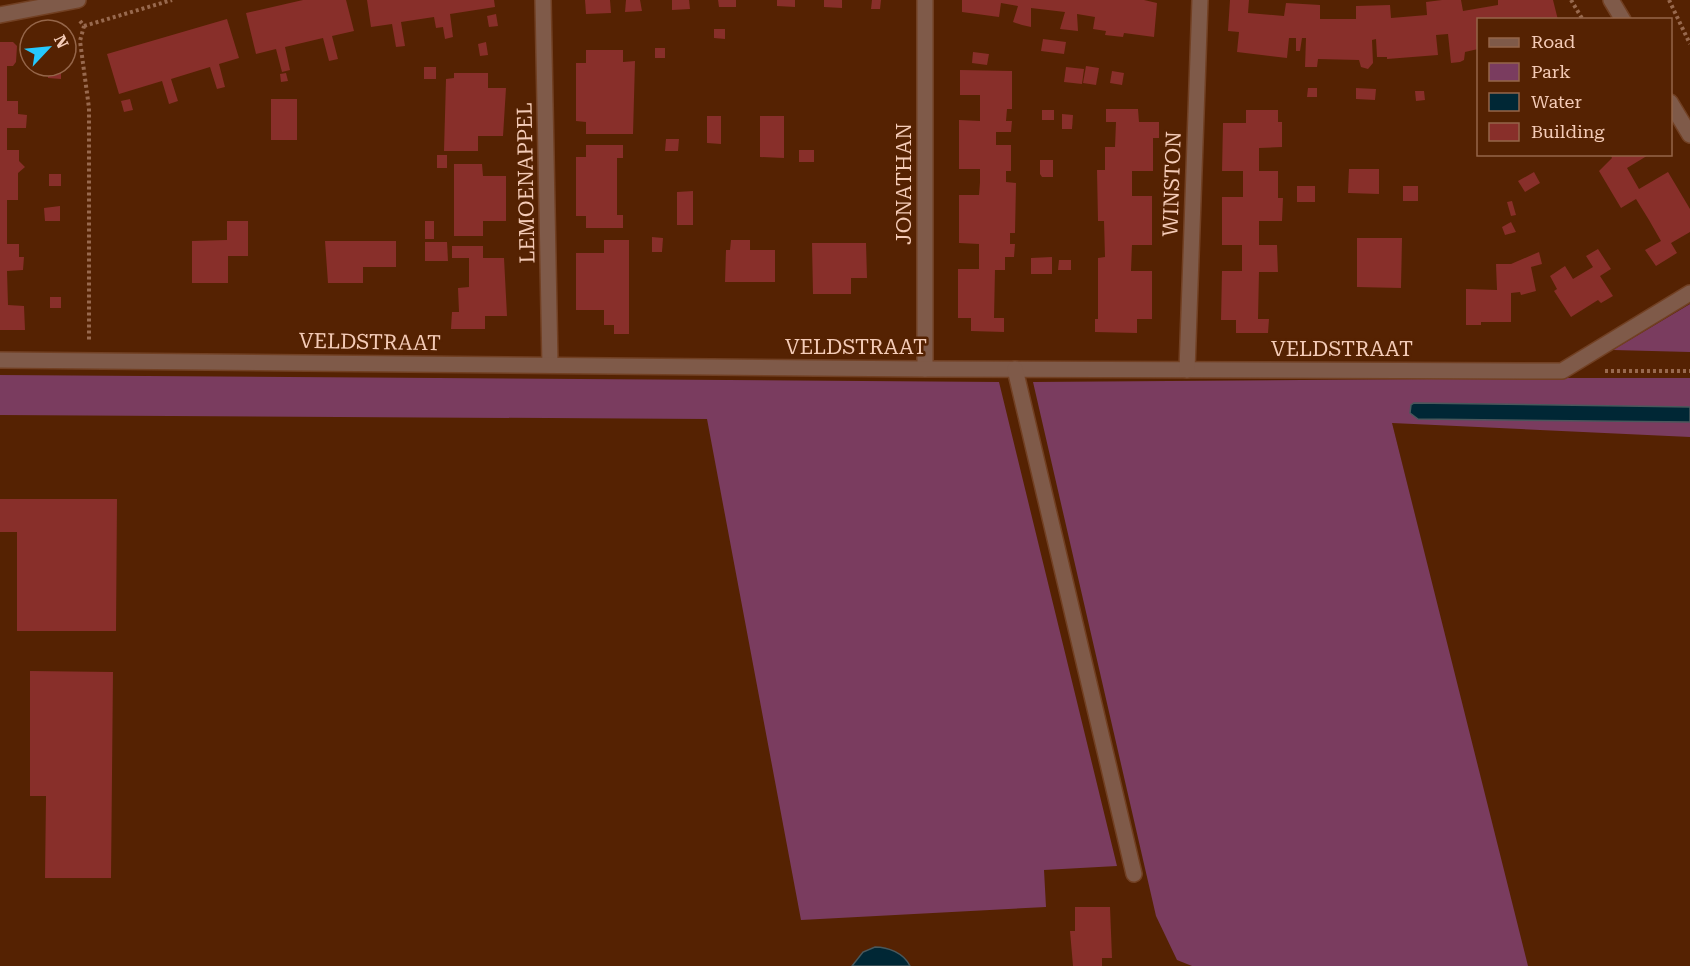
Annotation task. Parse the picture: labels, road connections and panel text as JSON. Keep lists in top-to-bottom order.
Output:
{
  "streets": {
    "street": [
      "LEMOENAPPEL",
      "JONATHAN",
      "WINSTON",
      "VELDSTRAAT"
    ]
  },
  "crossings": [
    ["LEMOENAPPEL", "VELDSTRAAT"],
    ["JONATHAN", "VELDSTRAAT"],
    ["WINSTON", "VELDSTRAAT"]
  ],
  "legend": [
    "Road",
    "Park",
    "Water",
    "Building"
  ],
  "north": "top right"
}
